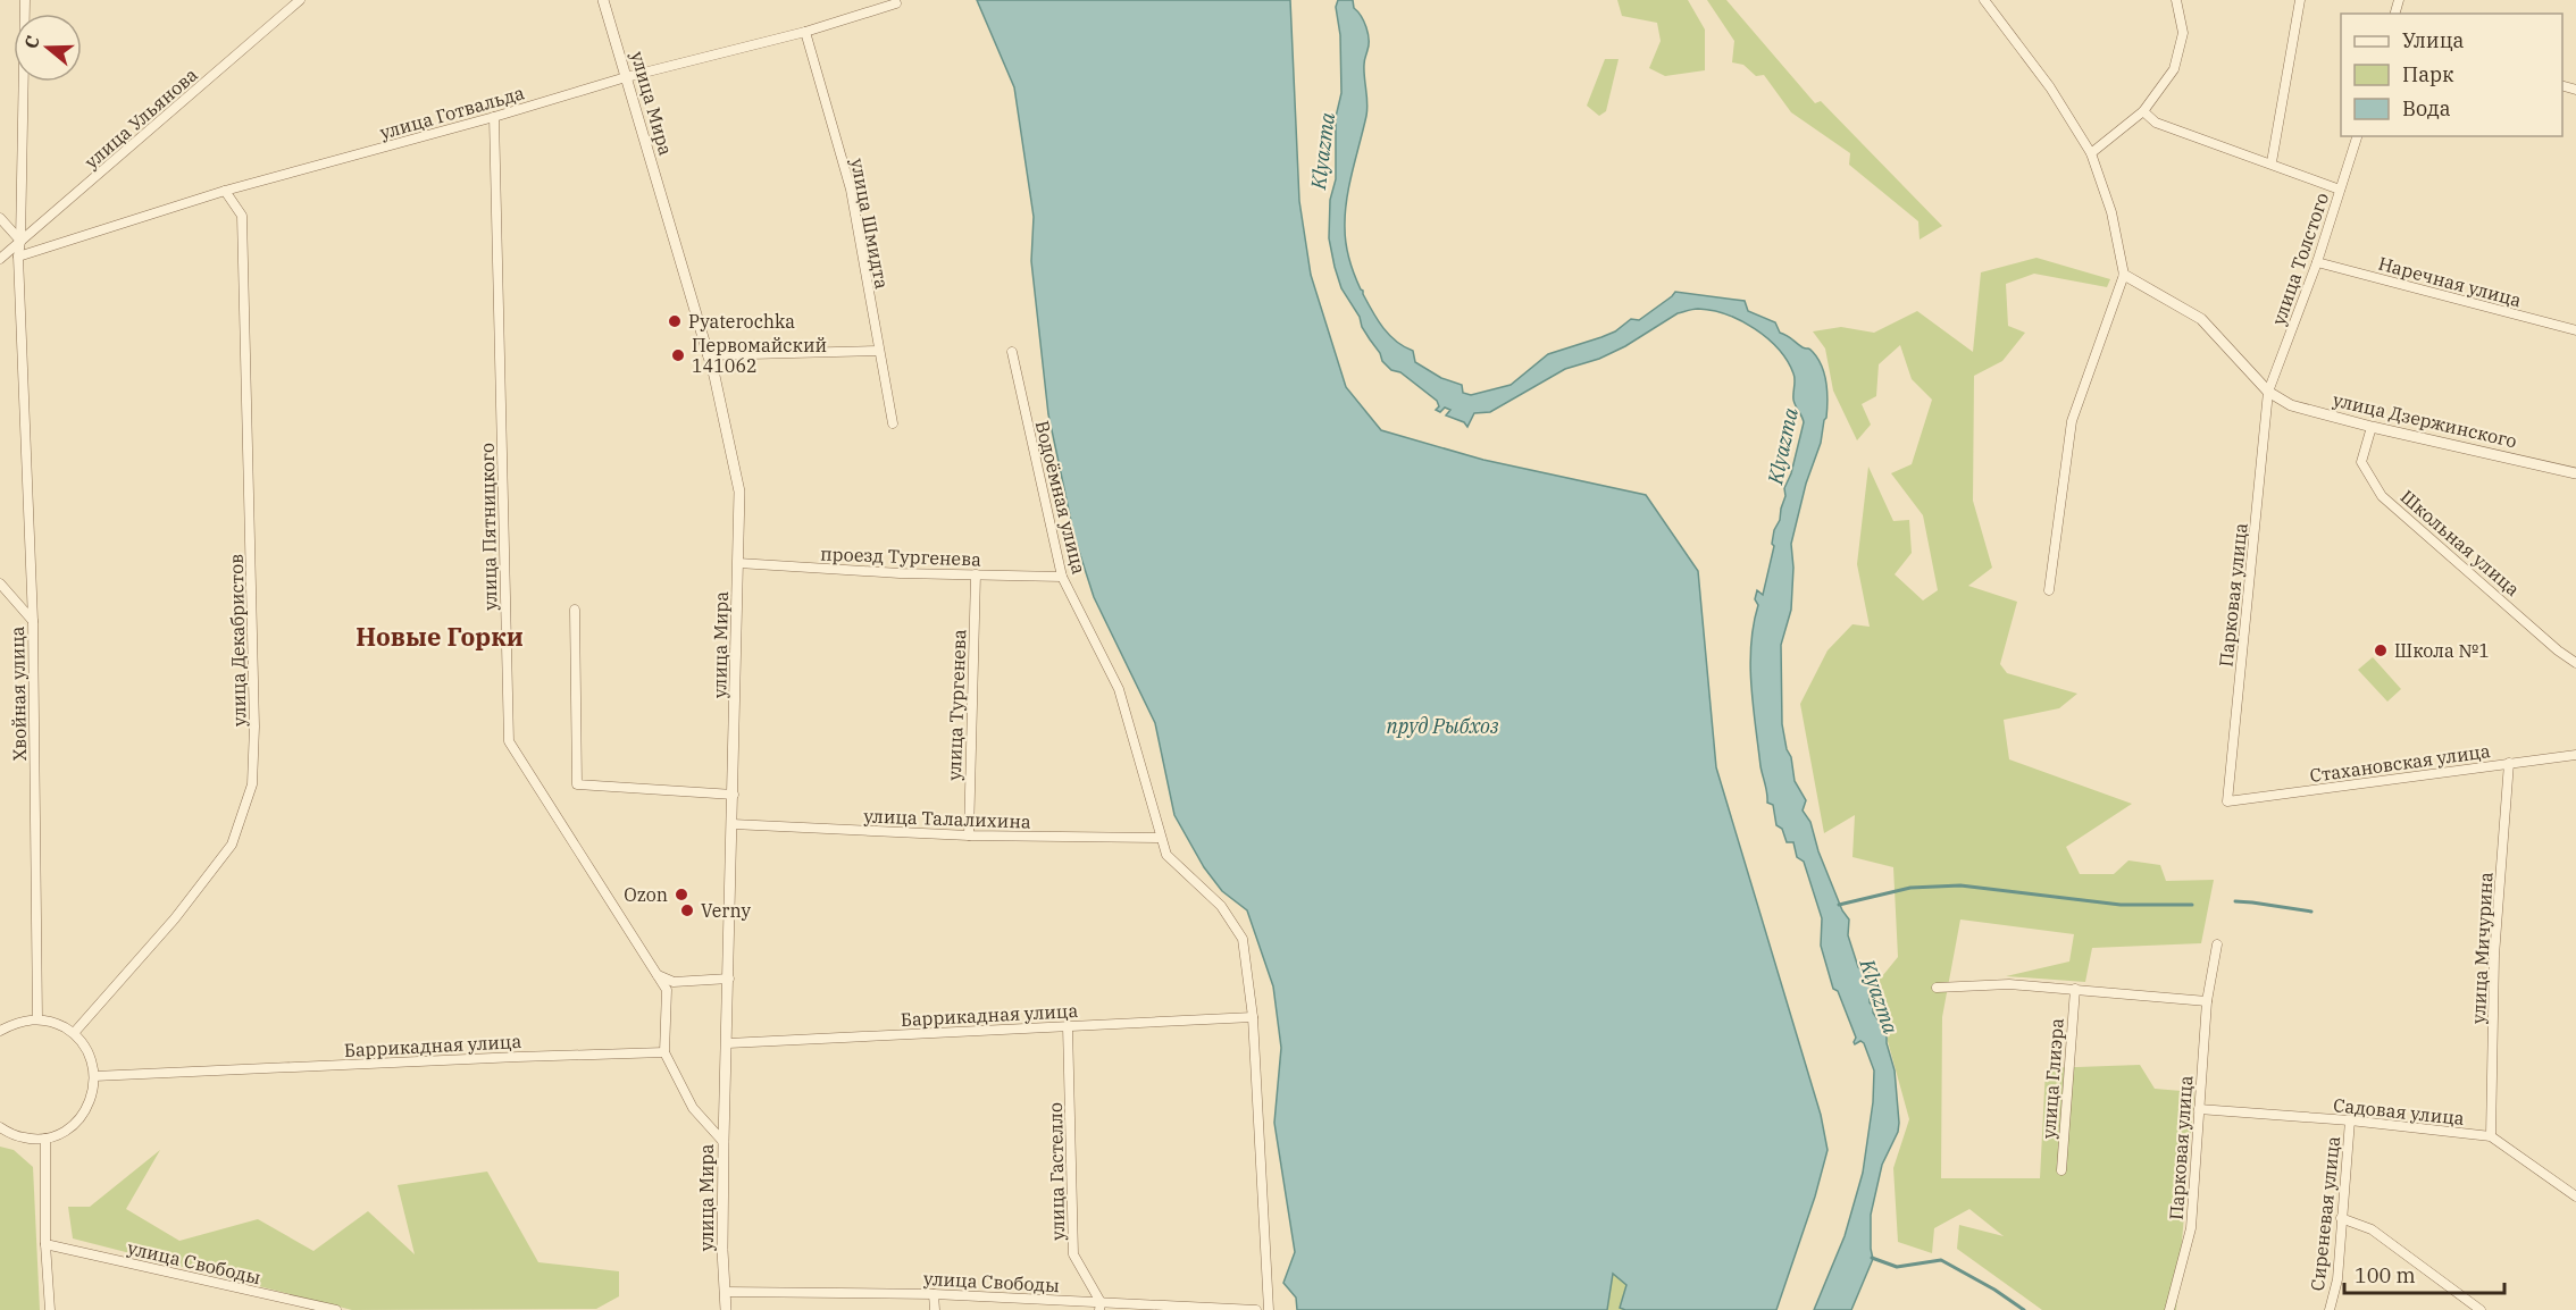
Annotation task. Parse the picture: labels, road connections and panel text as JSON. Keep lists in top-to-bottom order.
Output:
{
  "streets": {
    "street": [
      "улица Мира",
      "улица Готвальда",
      "улица Ульянова",
      "улица Шмидта",
      "улица Толстого",
      "Наречная улица",
      "улица Дзержинского",
      "Водоёмная улица",
      "улица Пятницкого",
      "Школьная улица",
      "проезд Тургенева",
      "Парковая улица",
      "улица Декабристов",
      "Хвойная улица",
      "улица Тургенева",
      "Стахановская улица",
      "улица Талалихина",
      "улица Мичурина",
      "Баррикадная улица",
      "улица Глиэра",
      "Садовая улица",
      "улица Гастелло",
      "Сиреневая улица",
      "улица Свободы"
    ]
  },
  "crossings": [
    ["улица Мира", "улица Готвальда"],
    ["улица Мира", "проезд Тургенева"],
    ["улица Мира", "улица Талалихина"],
    ["улица Мира", "Баррикадная улица"],
    ["улица Мира", "улица Свободы"],
    ["улица Готвальда", "улица Шмидта"],
    ["улица Готвальда", "улица Пятницкого"],
    ["улица Готвальда", "улица Декабристов"],
    ["улица Готвальда", "Хвойная улица"],
    ["улица Ульянова", "Хвойная улица"],
    ["улица Толстого", "Наречная улица"],
    ["улица Толстого", "улица Дзержинского"],
    ["улица Толстого", "Парковая улица"],
    ["улица Дзержинского", "Школьная улица"],
    ["улица Дзержинского", "Парковая улица"],
    ["Водоёмная улица", "проезд Тургенева"],
    ["Водоёмная улица", "улица Талалихина"],
    ["Водоёмная улица", "Баррикадная улица"],
    ["улица Пятницкого", "Баррикадная улица"],
    ["проезд Тургенева", "улица Тургенева"],
    ["Парковая улица", "Стахановская улица"],
    ["Парковая улица", "Садовая улица"],
    ["улица Тургенева", "улица Талалихина"],
    ["Стахановская улица", "улица Мичурина"],
    ["улица Мичурина", "Садовая улица"],
    ["Баррикадная улица", "улица Гастелло"],
    ["Садовая улица", "Сиреневая улица"],
    ["улица Гастелло", "улица Свободы"]
  ],
  "districts": ["Новые Горки"],
  "water": ["Klyazma", "пруд Рыбхоз"],
  "places": [
    "Pyaterochka",
    "Первомайский 141062",
    "Школа №1",
    "Ozon",
    "Verny"
  ],
  "legend": ["Улица", "Парк", "Вода"],
  "scale_bar": "100 m",
  "north": "left"
}
